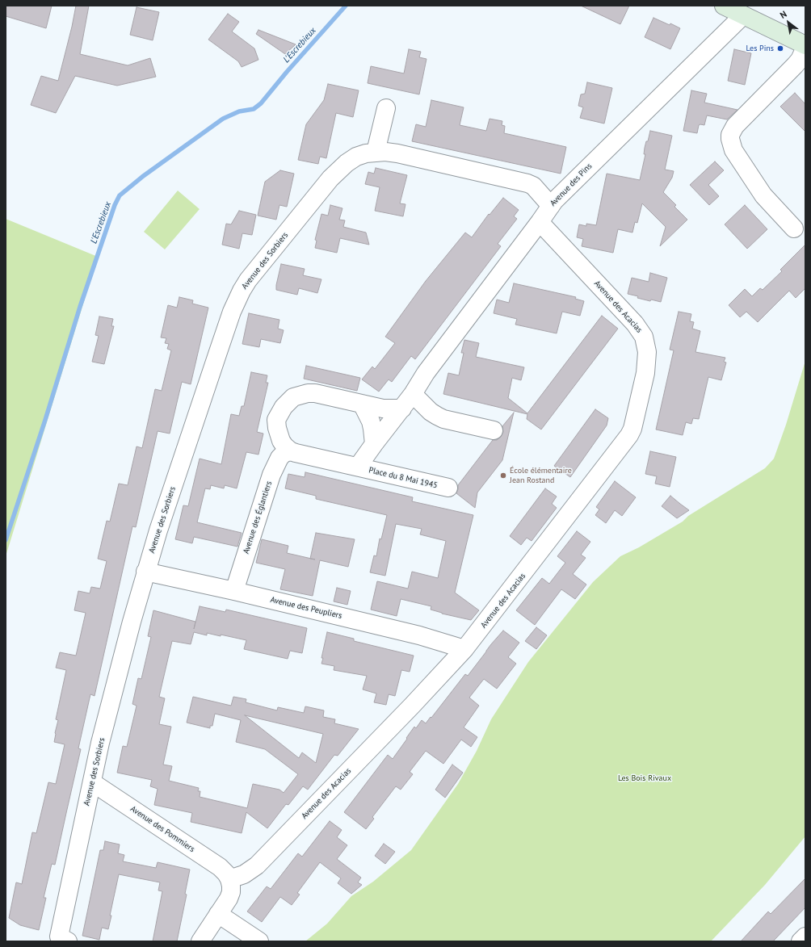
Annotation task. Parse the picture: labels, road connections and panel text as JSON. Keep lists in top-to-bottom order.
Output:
{
  "streets": {
    "street": [
      "Avenue des Pins",
      "Avenue des Sorbiers",
      "Avenue des Acacias",
      "Place du 8 Mai 1945",
      "Avenue des Églantiers",
      "Avenue des Peupliers",
      "Avenue des Pommiers"
    ]
  },
  "crossings": [
    ["Avenue des Pins", "Avenue des Sorbiers"],
    ["Avenue des Pins", "Avenue des Acacias"],
    ["Avenue des Pins", "Place du 8 Mai 1945"],
    ["Avenue des Sorbiers", "Avenue des Peupliers"],
    ["Avenue des Sorbiers", "Avenue des Pommiers"],
    ["Avenue des Acacias", "Avenue des Peupliers"],
    ["Avenue des Acacias", "Avenue des Pommiers"],
    ["Place du 8 Mai 1945", "Avenue des Églantiers"],
    ["Avenue des Églantiers", "Avenue des Peupliers"]
  ],
  "water": ["L'Escrebieux"],
  "parks": ["Les Bois Rivaux"],
  "places": ["Les Pins", "École élémentaire Jean Rostand"],
  "north": "top left"
}
